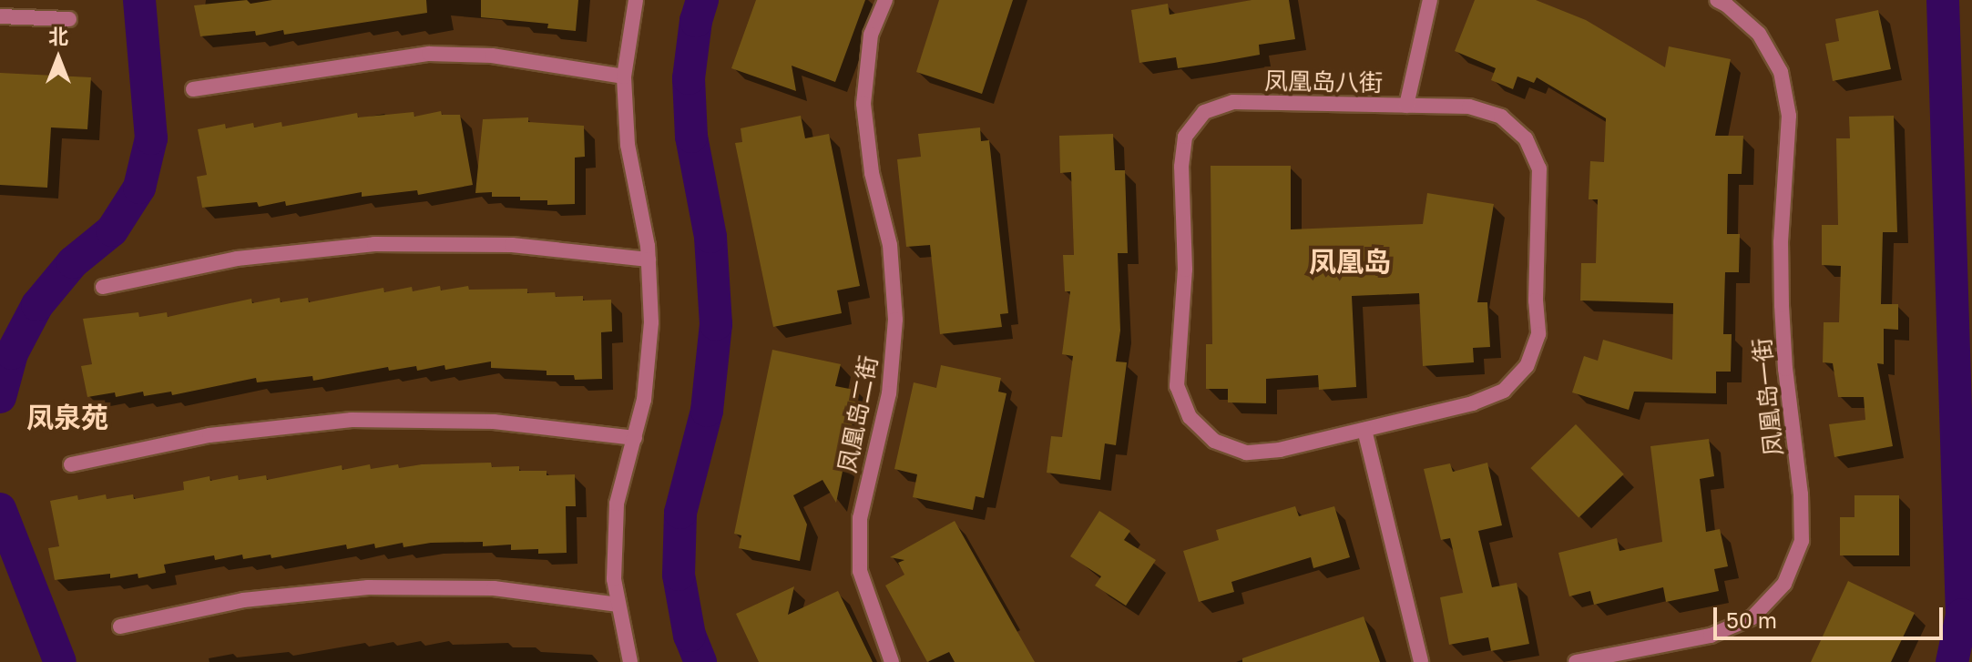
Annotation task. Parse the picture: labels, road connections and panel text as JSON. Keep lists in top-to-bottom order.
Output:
{
  "streets": {
    "street": ["凤凰岛八街", "凤凰岛一街", "凤凰岛二街"]
  },
  "districts": ["凤凰岛", "凤泉苑"],
  "scale_bar": "50 m",
  "north": "top"
}
